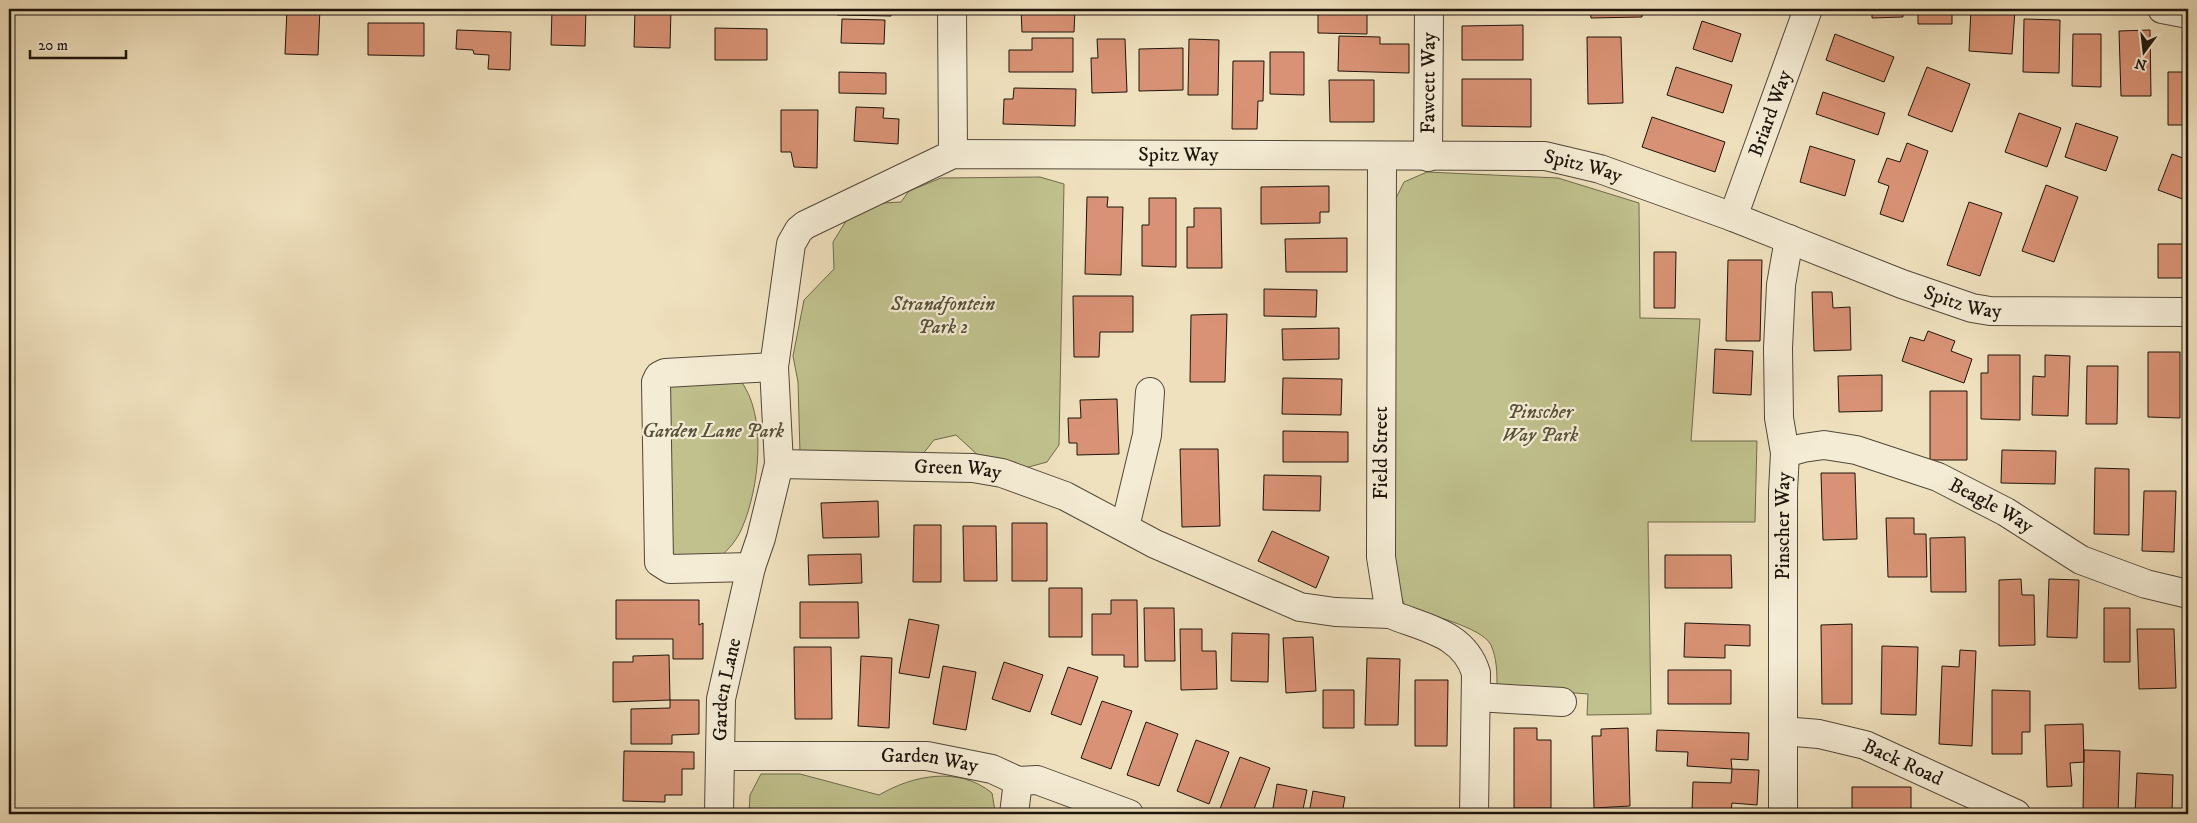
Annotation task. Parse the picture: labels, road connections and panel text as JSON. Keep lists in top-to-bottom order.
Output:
{
  "streets": {
    "street": [
      "Fawcett Way",
      "Briard Way",
      "Spitz Way",
      "Field Street",
      "Green Way",
      "Beagle Way",
      "Pinscher Way",
      "Garden Lane",
      "Garden Way",
      "Back Road"
    ]
  },
  "crossings": [
    ["Fawcett Way", "Spitz Way"],
    ["Briard Way", "Spitz Way"],
    ["Spitz Way", "Field Street"],
    ["Spitz Way", "Pinscher Way"],
    ["Spitz Way", "Garden Lane"],
    ["Field Street", "Green Way"],
    ["Green Way", "Garden Lane"],
    ["Beagle Way", "Pinscher Way"],
    ["Pinscher Way", "Back Road"],
    ["Garden Lane", "Garden Way"]
  ],
  "parks": ["Strandfontein Park 2", "Pinscher Way Park", "Garden Lane Park"],
  "scale_bar": "20 m",
  "north": "bottom"
}
